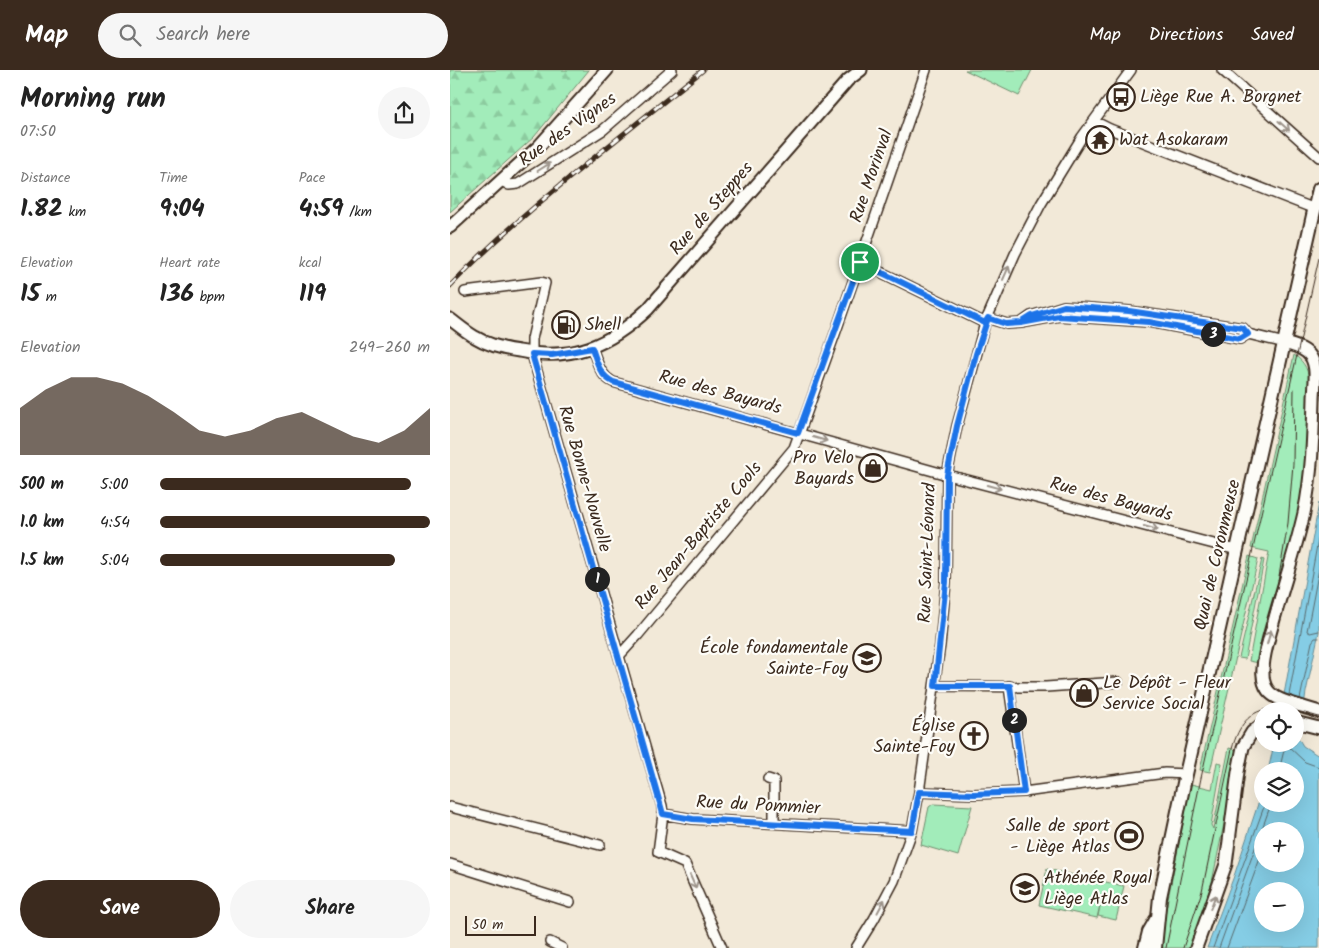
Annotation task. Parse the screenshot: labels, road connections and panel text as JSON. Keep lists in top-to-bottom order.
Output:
{
  "streets": {
    "main road": ["Quai de Coronmeuse"],
    "street": [
      "Rue des Vignes",
      "Rue Morinval",
      "Rue de Steppes",
      "Rue des Bayards",
      "Rue Bonne-Nouvelle",
      "Rue Jean-Baptiste Cools",
      "Rue Saint-Léonard",
      "Rue du Pommier"
    ]
  },
  "crossings": [
    ["Rue Morinval", "Rue des Bayards"],
    ["Rue Morinval", "Rue Jean-Baptiste Cools"],
    ["Rue de Steppes", "Rue des Bayards"],
    ["Rue des Bayards", "Rue Jean-Baptiste Cools"],
    ["Rue des Bayards", "Rue Saint-Léonard"],
    ["Rue des Bayards", "Quai de Coronmeuse"],
    ["Rue Bonne-Nouvelle", "Rue Jean-Baptiste Cools"],
    ["Rue Bonne-Nouvelle", "Rue du Pommier"],
    ["Rue Saint-Léonard", "Rue du Pommier"]
  ],
  "one_way": ["Rue des Bayards", "Rue Saint-Léonard"],
  "places": {
    "bus stop": ["Liège Rue A. Borgnet"],
    "temple": ["Wat Asokaram"],
    "fuel station": ["Shell"],
    "shop": ["Pro Velo Bayards", "Le Dépôt - Fleur Service Social"],
    "school or university": ["École fondamentale Sainte-Foy", "Athénée Royal Liège Atlas"],
    "church": ["Église Sainte-Foy"],
    "sports": ["Salle de sport - Liège Atlas"]
  },
  "scale_bar": "50 m",
  "page": {
    "header": "Map",
    "search": "Search here",
    "nav": ["Map", "Directions", "Saved"],
    "heading": ["Morning run", "07:50"],
    "stats": [
      ["Distance", "1.82 km"],
      ["Time", "9:04"],
      ["Pace", "4:59 /km"],
      ["Elevation", "15 m"],
      ["Heart rate", "136 bpm"],
      ["kcal", "119"]
    ],
    "pins": ["3", "1", "2"],
    "chart": ["Elevation", "249–260 m"],
    "list": [
      {
        "name": "500 m",
        "note": "5:00"
      },
      {
        "name": "1.0 km",
        "note": "4:54"
      },
      {
        "name": "1.5 km",
        "note": "5:04"
      }
    ],
    "map_buttons": ["+", "−"],
    "buttons": ["Save", "Share"],
    "scale": "50 m"
  }
}
